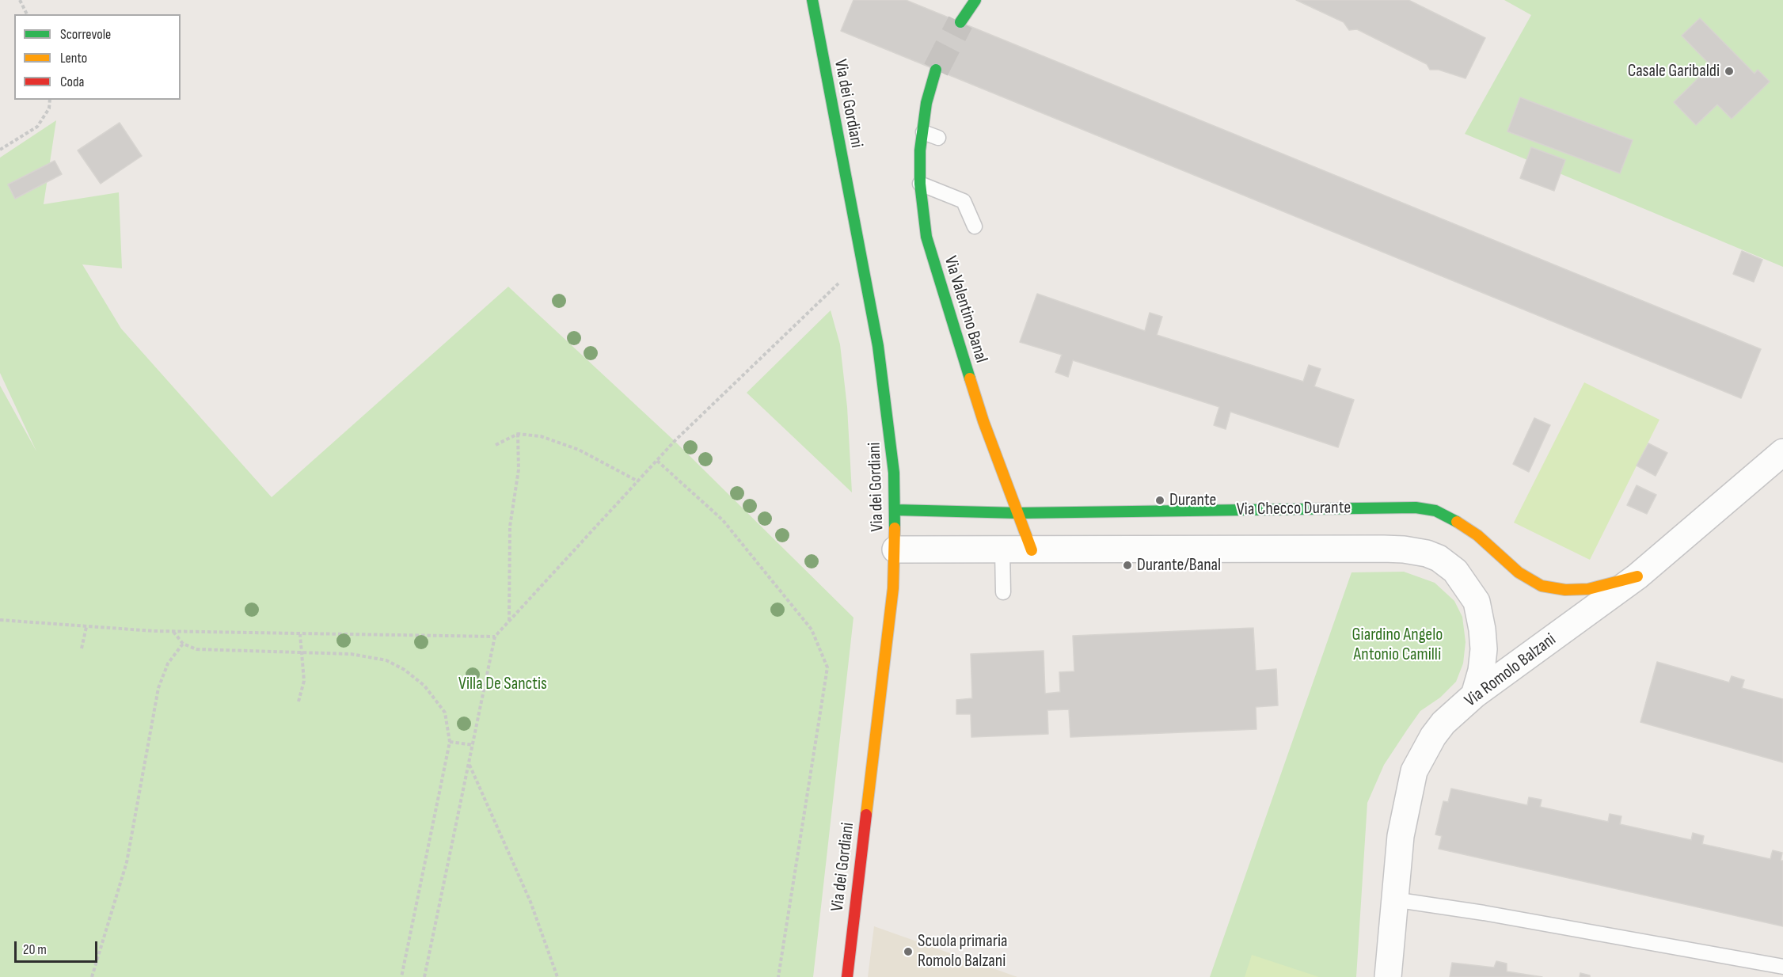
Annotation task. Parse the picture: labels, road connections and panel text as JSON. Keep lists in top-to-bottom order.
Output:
{
  "streets": {
    "street": [
      "Via dei Gordiani",
      "Via Valentino Banal",
      "Via Checco Durante",
      "Via Romolo Balzani"
    ]
  },
  "crossings": [
    ["Via dei Gordiani", "Via Checco Durante"],
    ["Via Valentino Banal", "Via Checco Durante"],
    ["Via Checco Durante", "Via Romolo Balzani"]
  ],
  "parks": ["Giardino Angelo Antonio Camilli", "Villa De Sanctis"],
  "places": [
    "Casale Garibaldi",
    "Durante",
    "Durante/Banal",
    "Scuola primaria Romolo Balzani"
  ],
  "legend": ["Scorrevole", "Lento", "Coda"],
  "scale_bar": "20 m"
}
